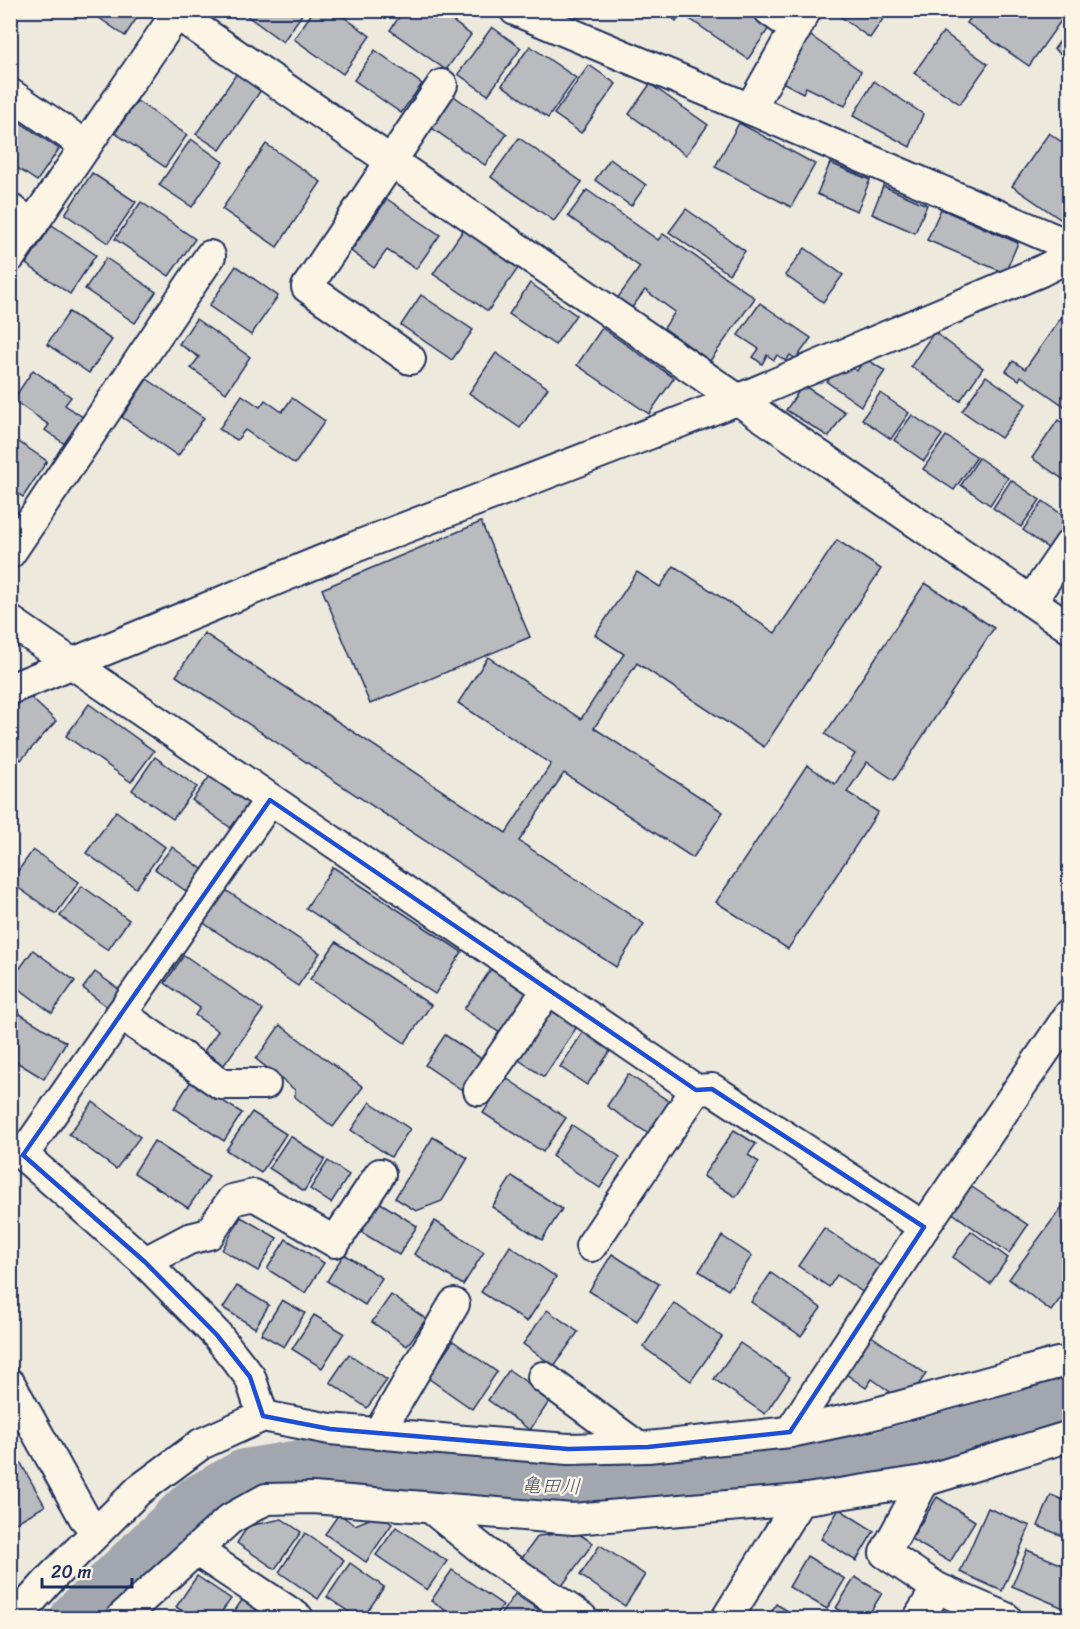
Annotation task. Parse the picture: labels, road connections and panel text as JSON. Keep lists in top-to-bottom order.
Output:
{
  "water": ["亀田川"],
  "scale_bar": "20 m"
}
